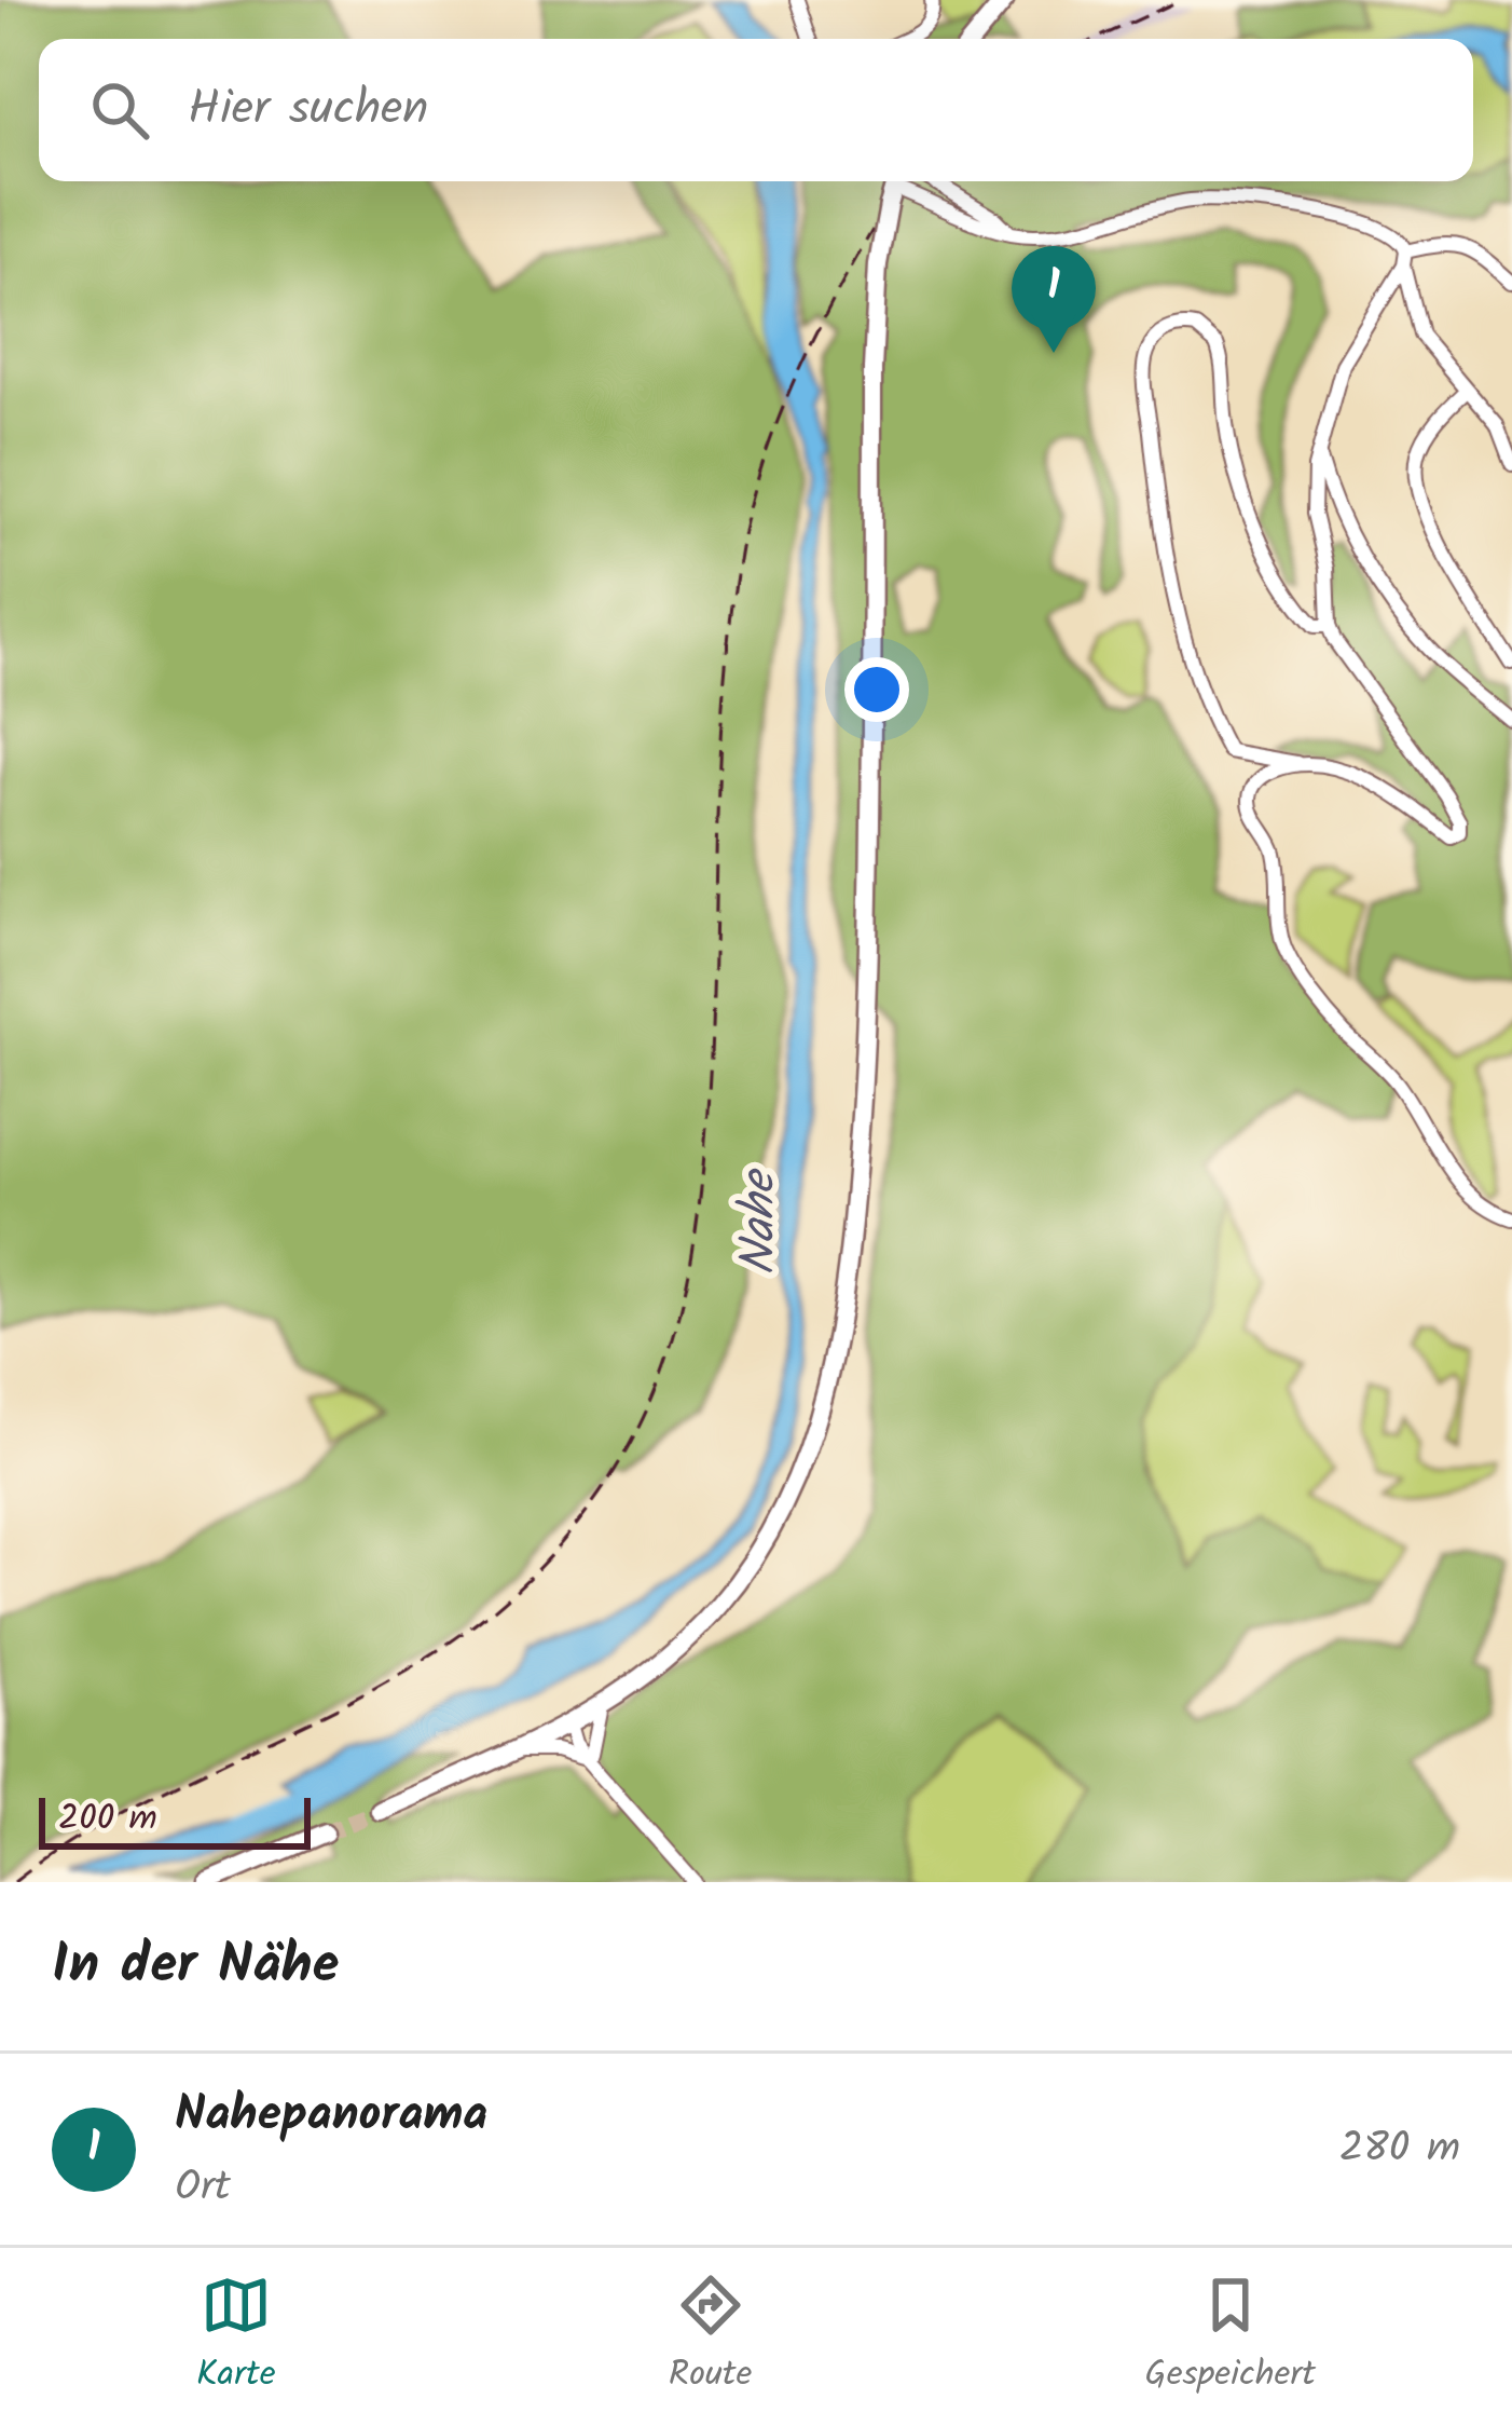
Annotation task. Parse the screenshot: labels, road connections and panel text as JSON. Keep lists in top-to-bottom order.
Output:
{
  "water": ["Nahe"],
  "scale_bar": "200 m",
  "page": {
    "search": "Hier suchen",
    "pins": "1",
    "scale": "200 m",
    "heading": "In der Nähe",
    "list": [
      {
        "mark": "1",
        "name": "Nahepanorama",
        "note": "Ort",
        "value": "280 m"
      }
    ],
    "nav": ["Karte", "Route", "Gespeichert"]
  }
}
